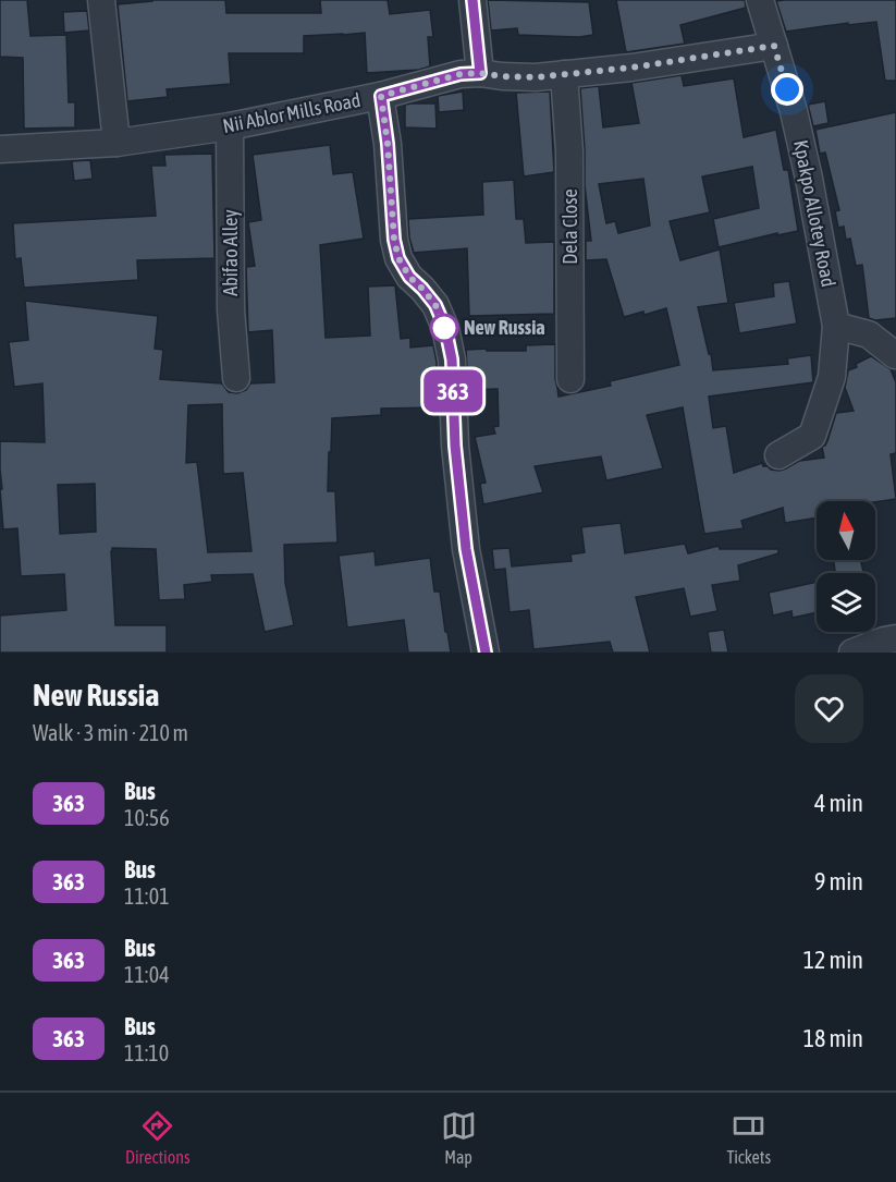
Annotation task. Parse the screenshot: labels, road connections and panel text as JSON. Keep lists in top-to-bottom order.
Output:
{
  "streets": {
    "street": [
      "Nii Ablor Mills Road",
      "Kpakpo Allotey Road",
      "Dela Close",
      "Abifao Alley"
    ]
  },
  "crossings": [
    ["Nii Ablor Mills Road", "Kpakpo Allotey Road"],
    ["Nii Ablor Mills Road", "Dela Close"],
    ["Nii Ablor Mills Road", "Abifao Alley"]
  ],
  "places": ["New Russia"],
  "lines": ["bus line 363"],
  "north": "top",
  "page": {
    "on_map": "363",
    "heading": ["New Russia", "Walk · 3 min · 210 m"],
    "list": [
      {
        "mark": "363",
        "name": "Bus",
        "note": "10:56",
        "value": "4 min"
      },
      {
        "mark": "363",
        "name": "Bus",
        "note": "11:01",
        "value": "9 min"
      },
      {
        "mark": "363",
        "name": "Bus",
        "note": "11:04",
        "value": "12 min"
      },
      {
        "mark": "363",
        "name": "Bus",
        "note": "11:10",
        "value": "18 min"
      }
    ],
    "tabs": ["Directions", "Map", "Tickets"]
  }
}
